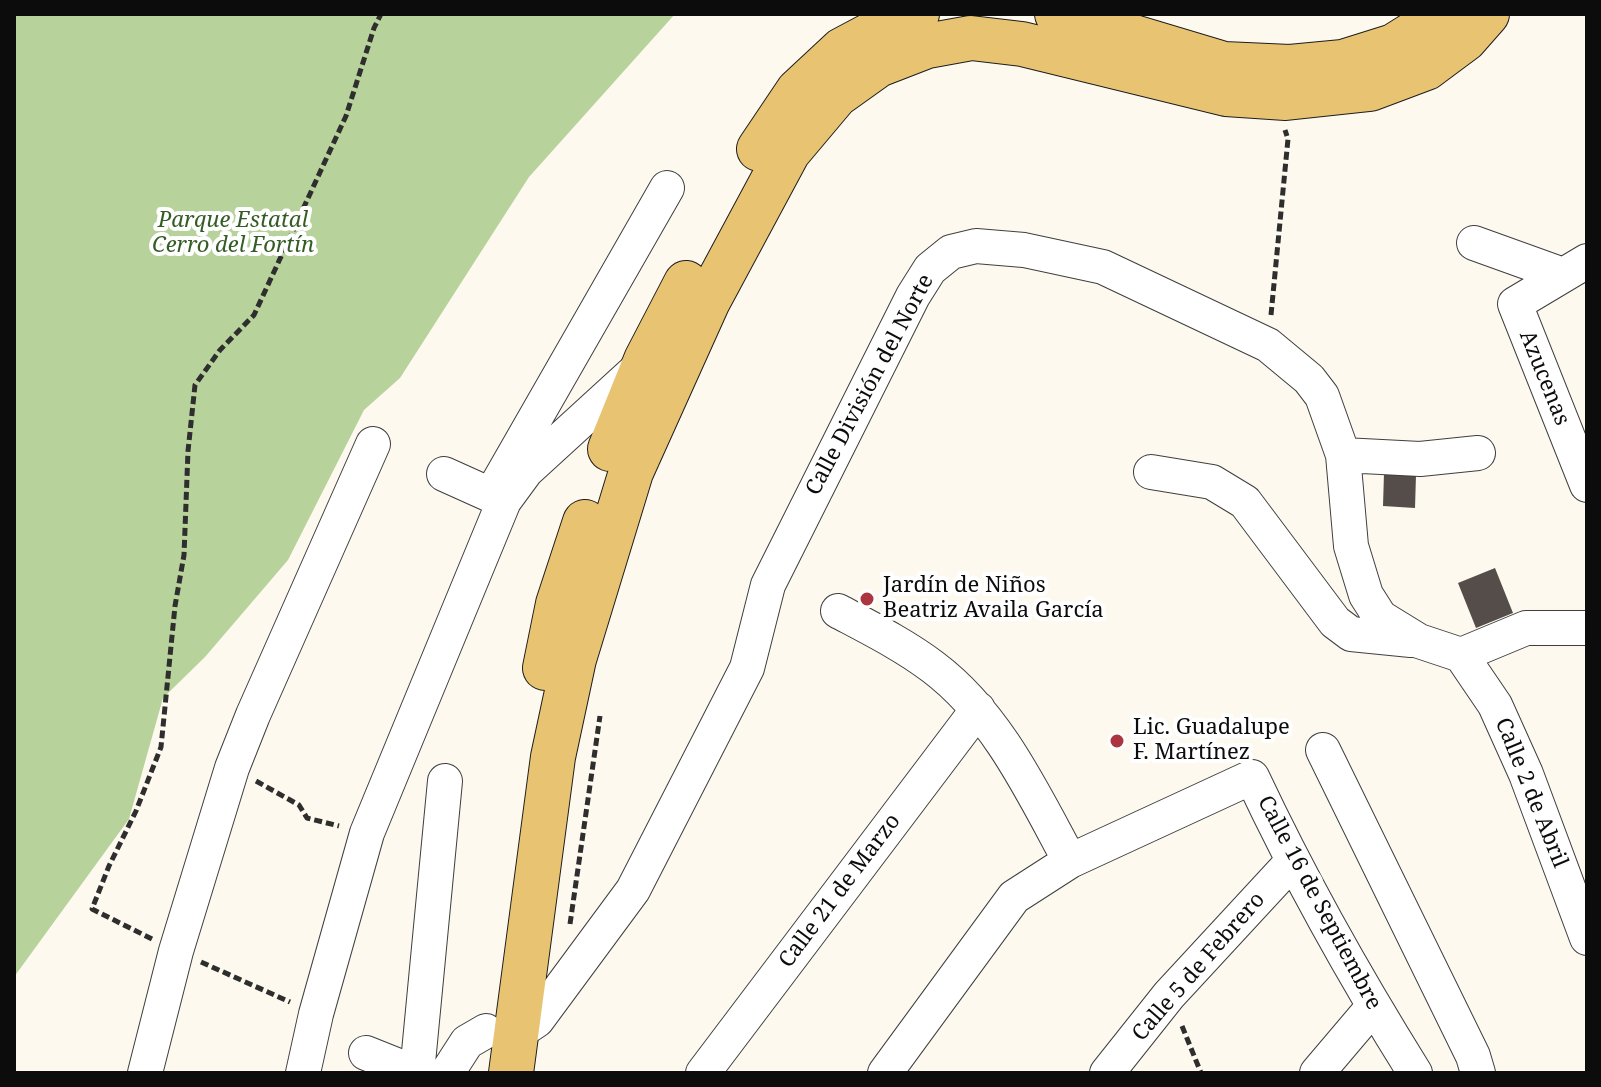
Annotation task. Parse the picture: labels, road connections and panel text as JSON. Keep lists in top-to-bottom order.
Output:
{
  "streets": {
    "street": [
      "Azucenas",
      "Calle División del Norte",
      "Calle 2 de Abril",
      "Calle 21 de Marzo",
      "Calle 16 de Septiembre",
      "Calle 5 de Febrero"
    ]
  },
  "crossings": [
    ["Calle División del Norte", "Calle 2 de Abril"],
    ["Calle 16 de Septiembre", "Calle 5 de Febrero"]
  ],
  "parks": ["Parque Estatal Cerro del Fortín"],
  "places": ["Jardín de Niños Beatriz Availa García", "Lic. Guadalupe F. Martínez"]
}
